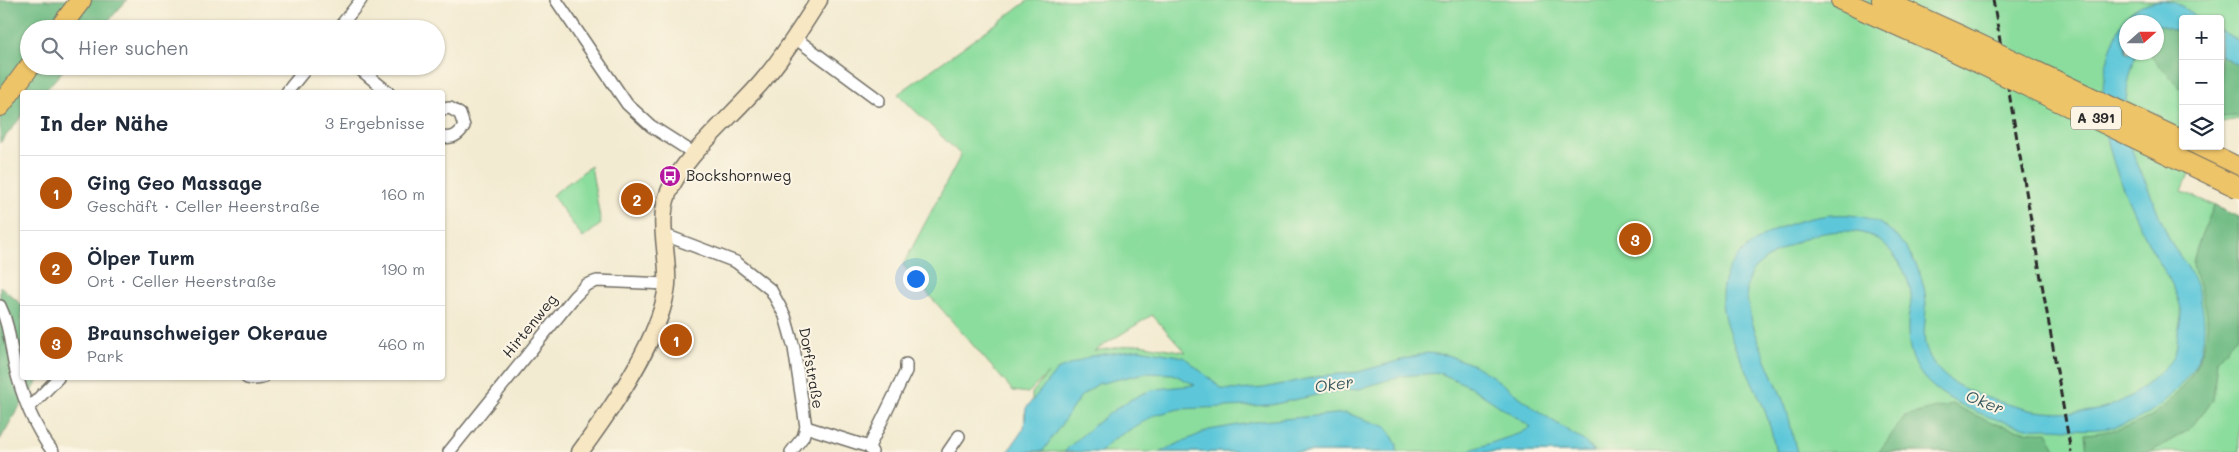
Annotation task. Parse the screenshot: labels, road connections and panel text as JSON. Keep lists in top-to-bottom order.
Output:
{
  "streets": {
    "highway": ["A 391"],
    "street": ["Hirtenweg", "Dorfstraße"]
  },
  "water": ["Oker"],
  "places": {
    "bus stop": ["Bockshornweg"]
  },
  "north": "right",
  "page": {
    "map_buttons": ["+", "−"],
    "search": "Hier suchen",
    "heading": ["In der Nähe", "3 Ergebnisse"],
    "list": [
      {
        "mark": "1",
        "name": "Ging Geo Massage",
        "note": "Geschäft · Celler Heerstraße",
        "value": "160 m"
      },
      {
        "mark": "2",
        "name": "Ölper Turm",
        "note": "Ort · Celler Heerstraße",
        "value": "190 m"
      },
      {
        "mark": "3",
        "name": "Braunschweiger Okeraue",
        "note": "Park",
        "value": "460 m"
      }
    ],
    "pins": ["2", "3", "1"]
  }
}
